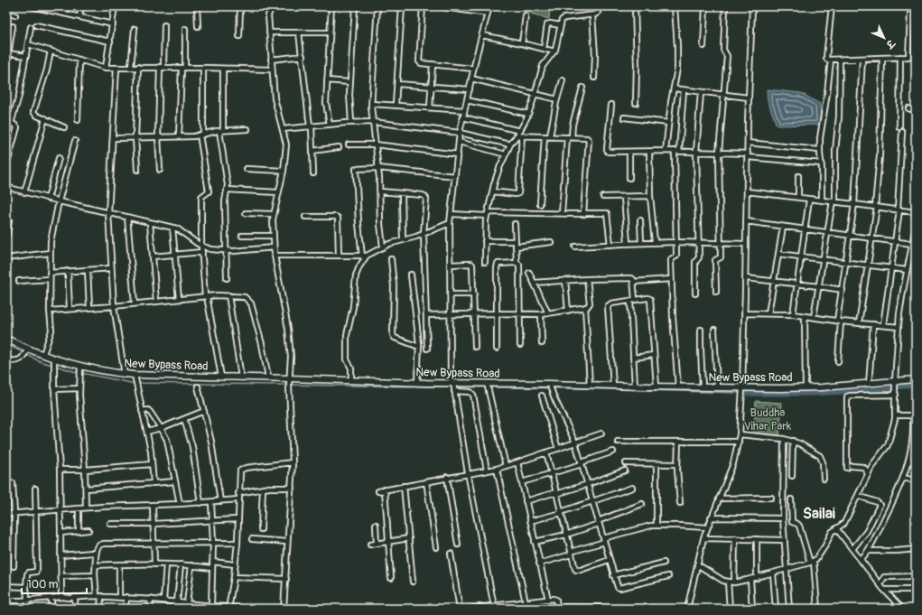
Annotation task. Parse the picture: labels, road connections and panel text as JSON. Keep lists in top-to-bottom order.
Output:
{
  "streets": {
    "main road": ["New Bypass Road"]
  },
  "districts": ["Sailai"],
  "parks": ["Buddha Vihar Park"],
  "scale_bar": "100 m",
  "north": "bottom right"
}
